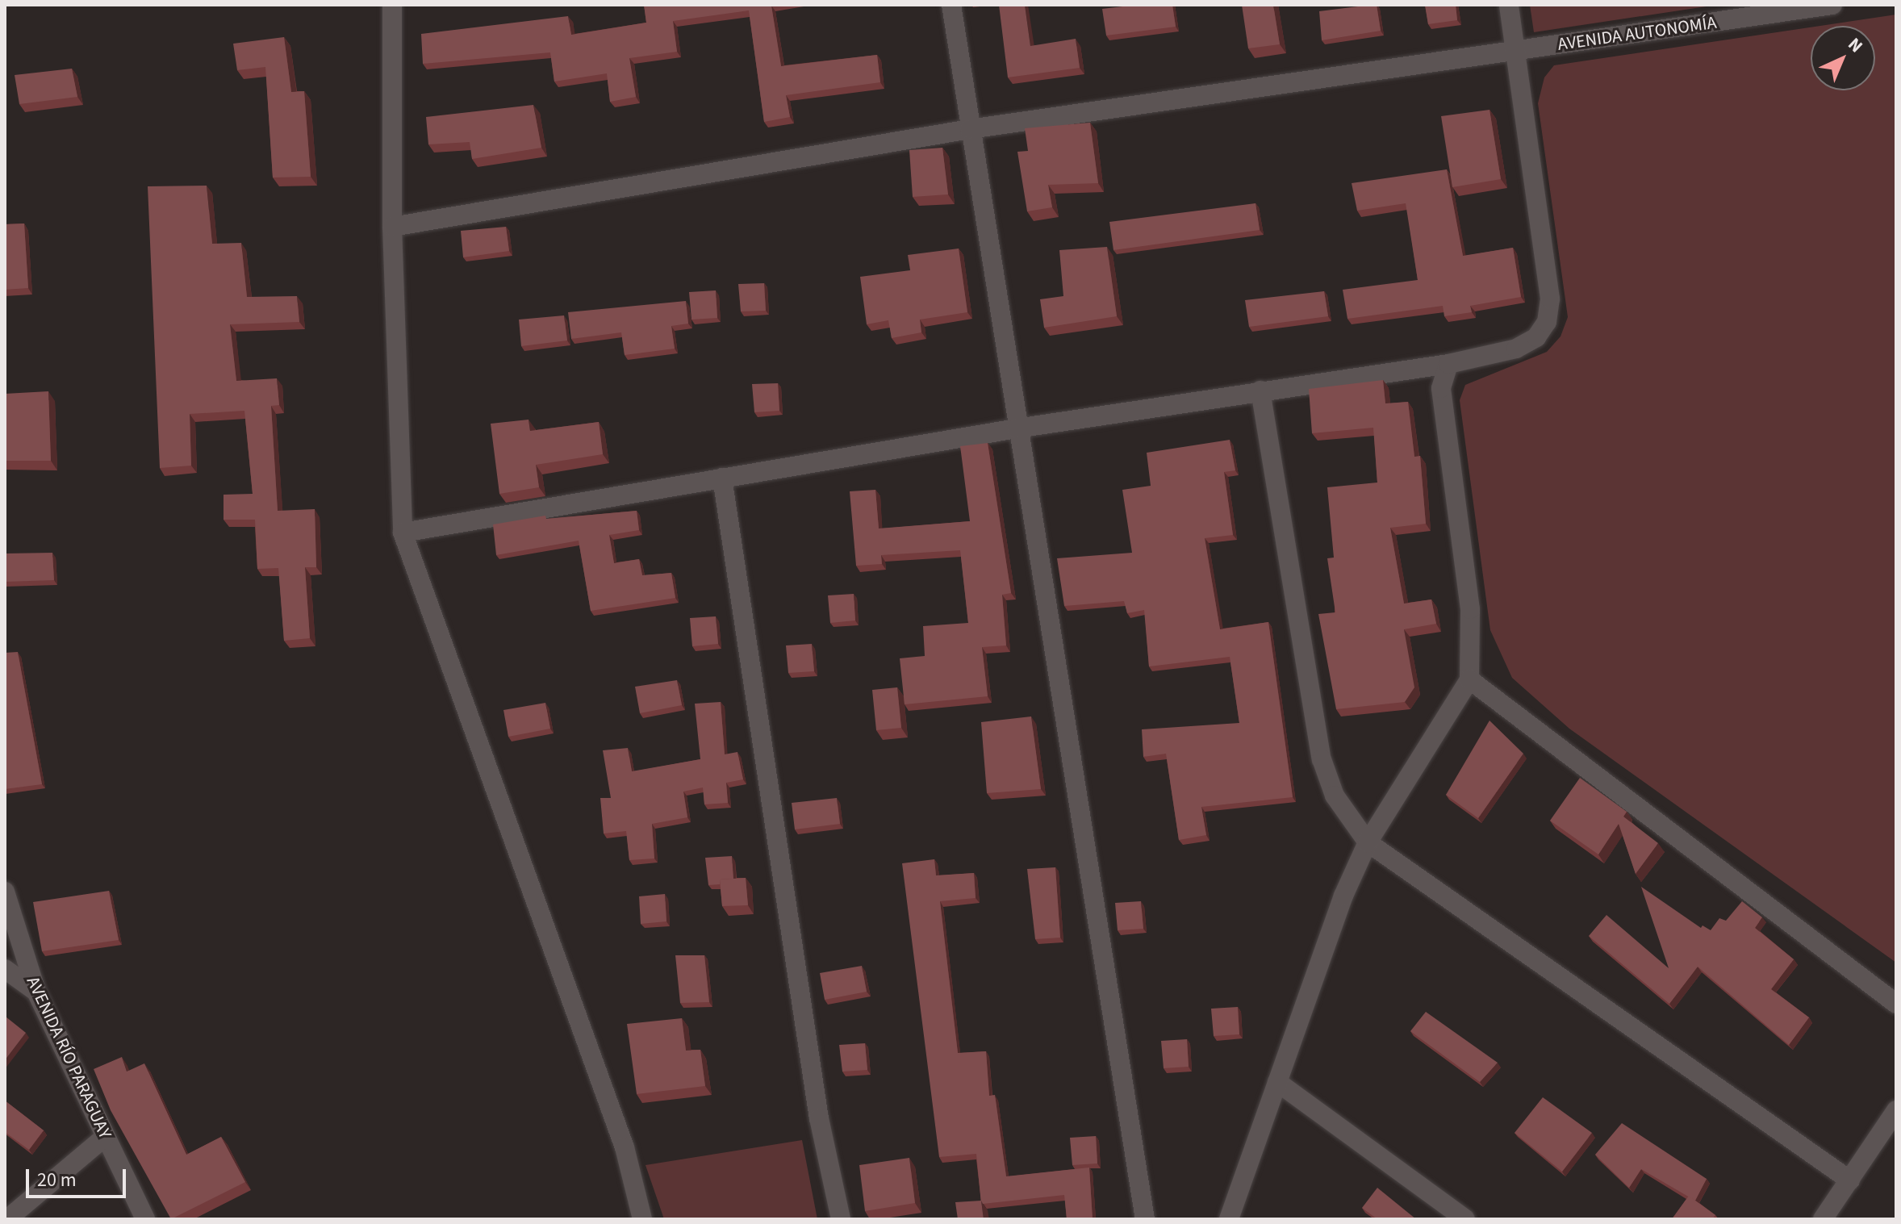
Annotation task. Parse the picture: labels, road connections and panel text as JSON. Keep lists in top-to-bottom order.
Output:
{
  "streets": {
    "street": ["AVENIDA AUTONOMÍA", "AVENIDA RÍO PARAGUAY"]
  },
  "scale_bar": "20 m",
  "north": "top right"
}
